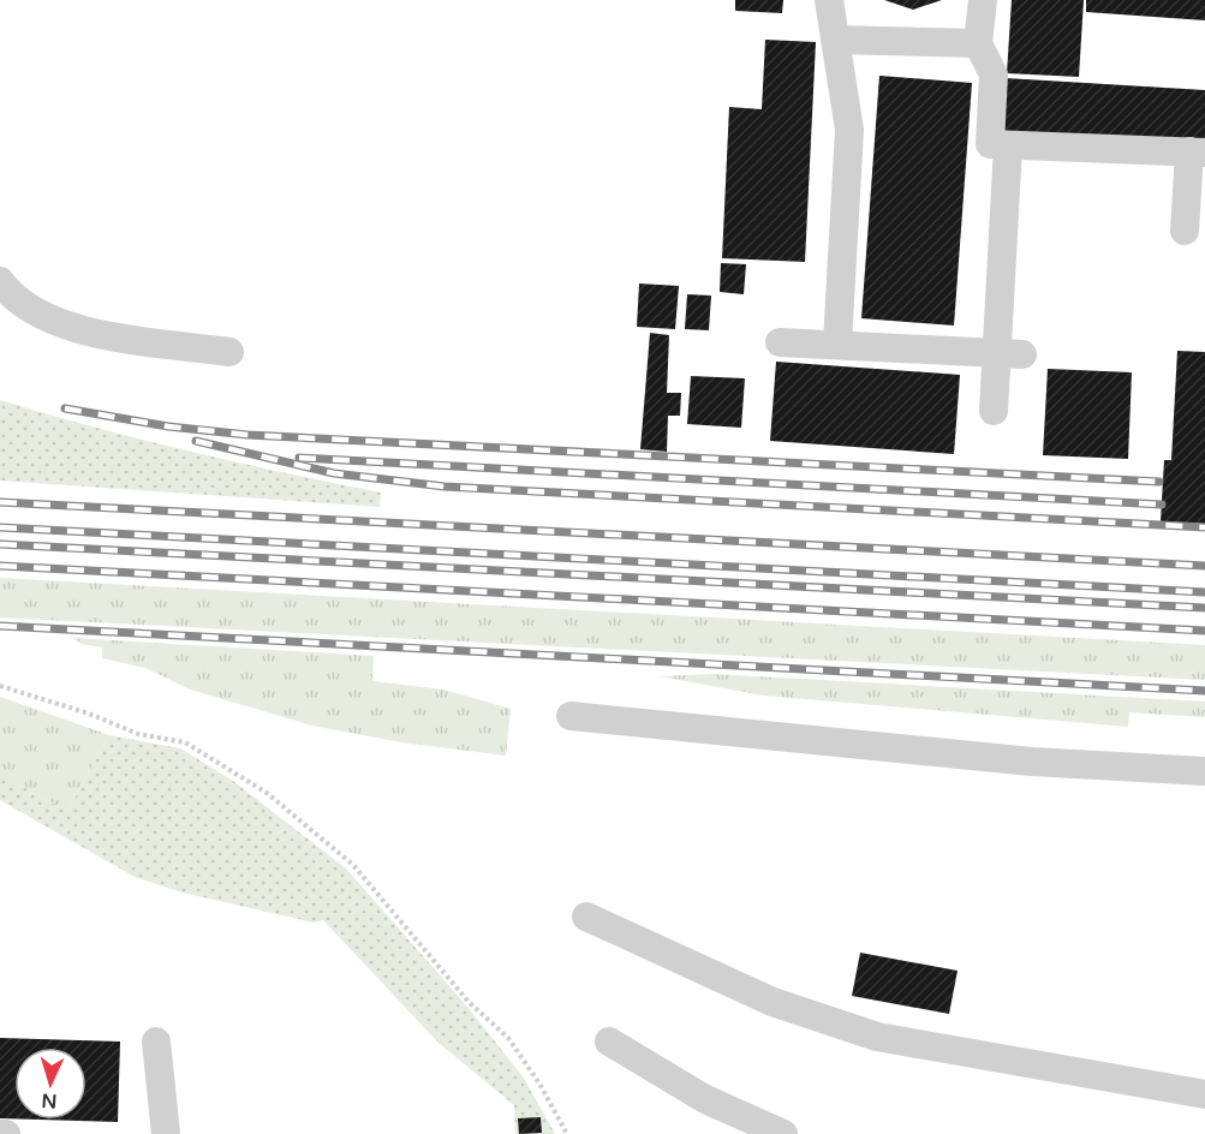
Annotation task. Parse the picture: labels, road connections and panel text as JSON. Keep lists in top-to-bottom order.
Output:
{
  "north": "bottom"
}
